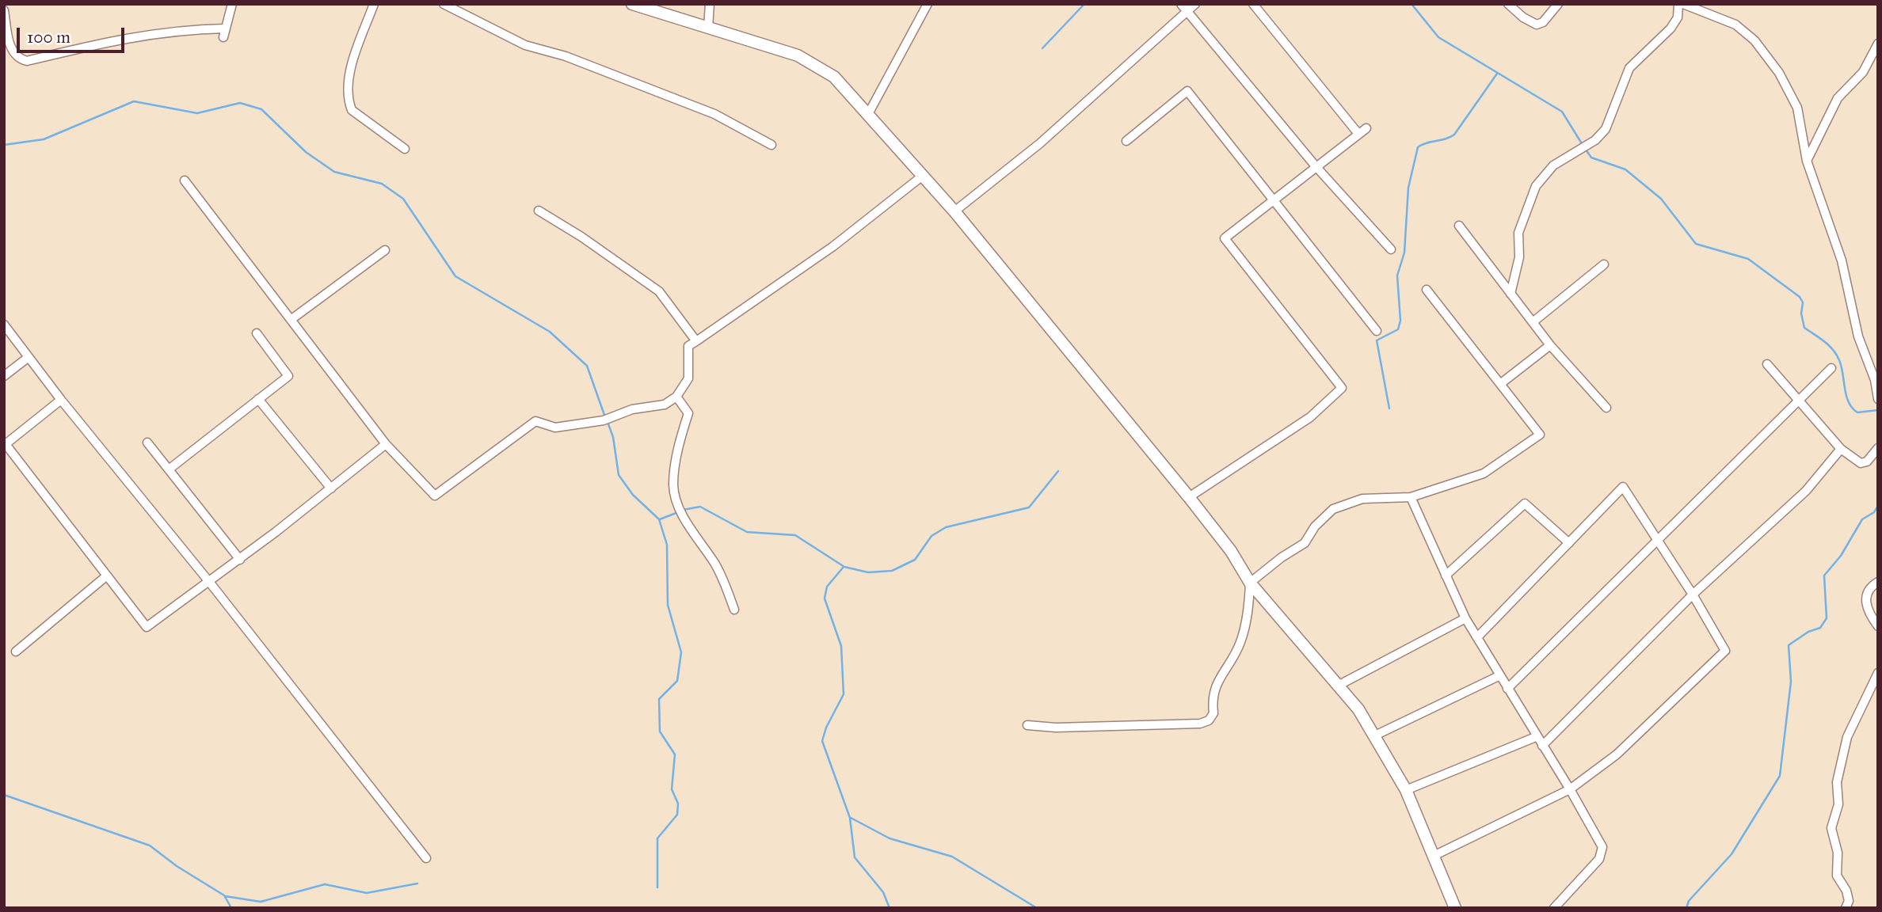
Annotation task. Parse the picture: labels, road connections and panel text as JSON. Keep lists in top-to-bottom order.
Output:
{
  "scale_bar": "100 m"
}
